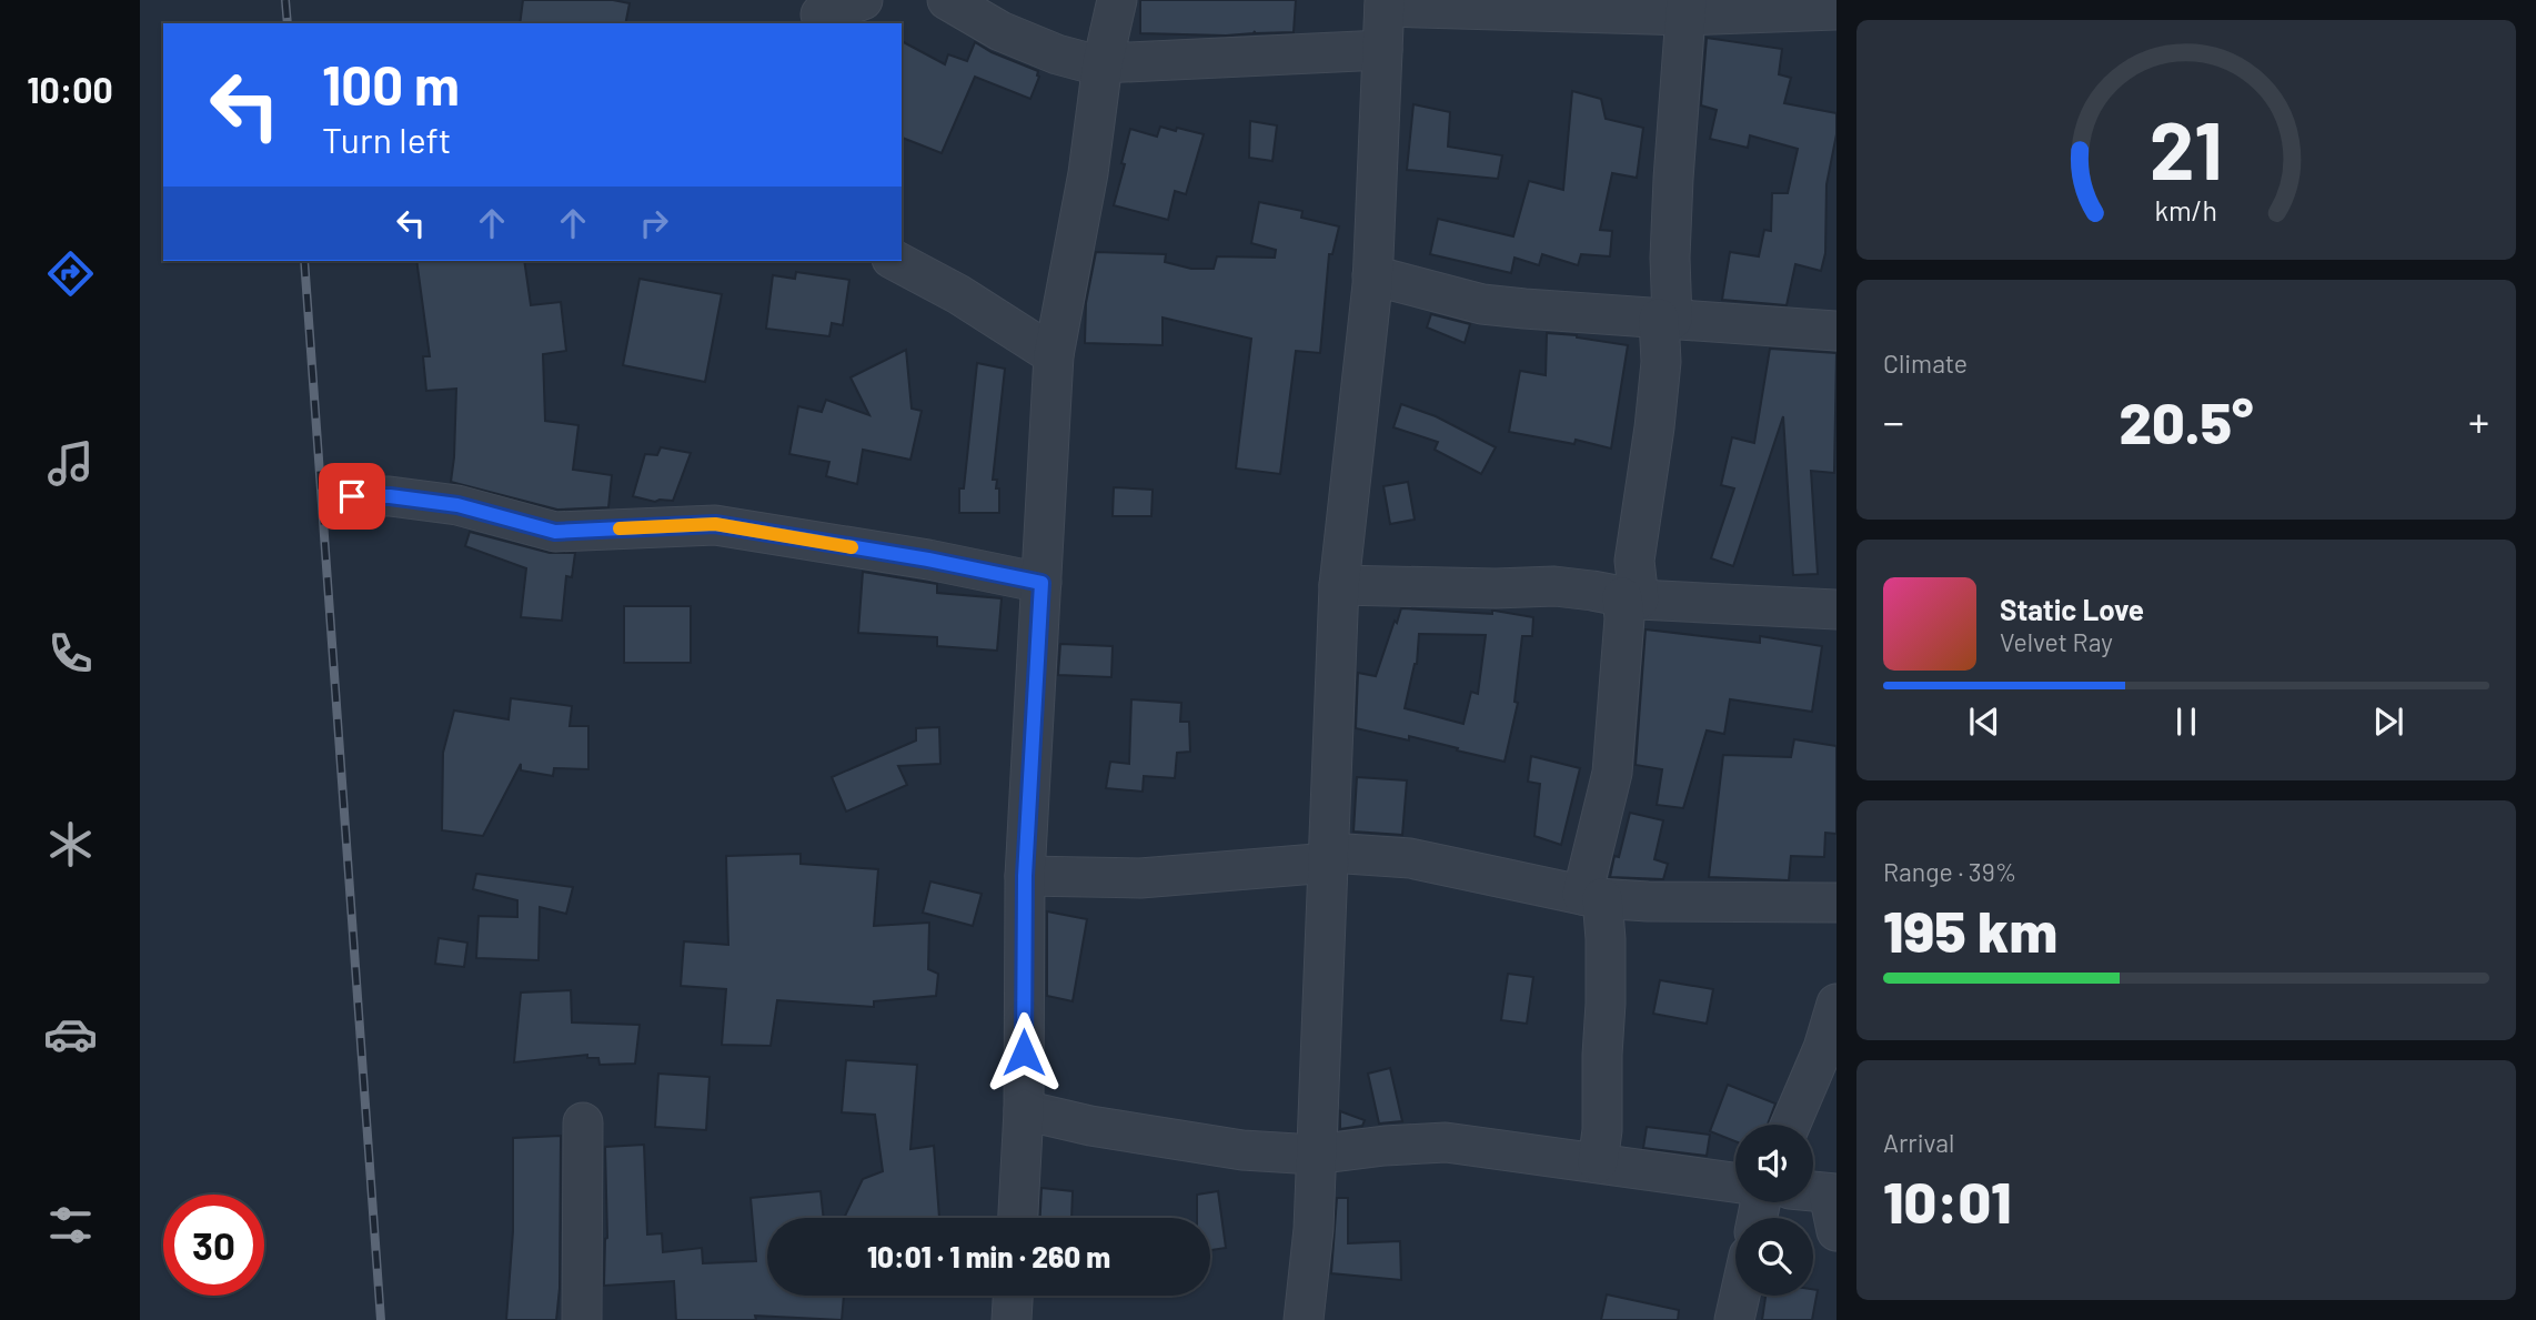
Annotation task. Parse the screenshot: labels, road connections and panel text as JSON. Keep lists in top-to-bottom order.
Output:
{
  "page": {
    "tabs": "10:00",
    "turn": ["100 m", "Turn left"],
    "tile": [
      "Climate",
      ["Range · 39%", "195 km"],
      ["Arrival", "10:01"]
    ],
    "heat": ["−", "20.5°", "+"],
    "song": ["Static Love", "Velvet Ray"],
    "limit": "30",
    "trip": "10:01 · 1 min · 260 m",
    "gauge": ["21", "km/h"]
  }
}
